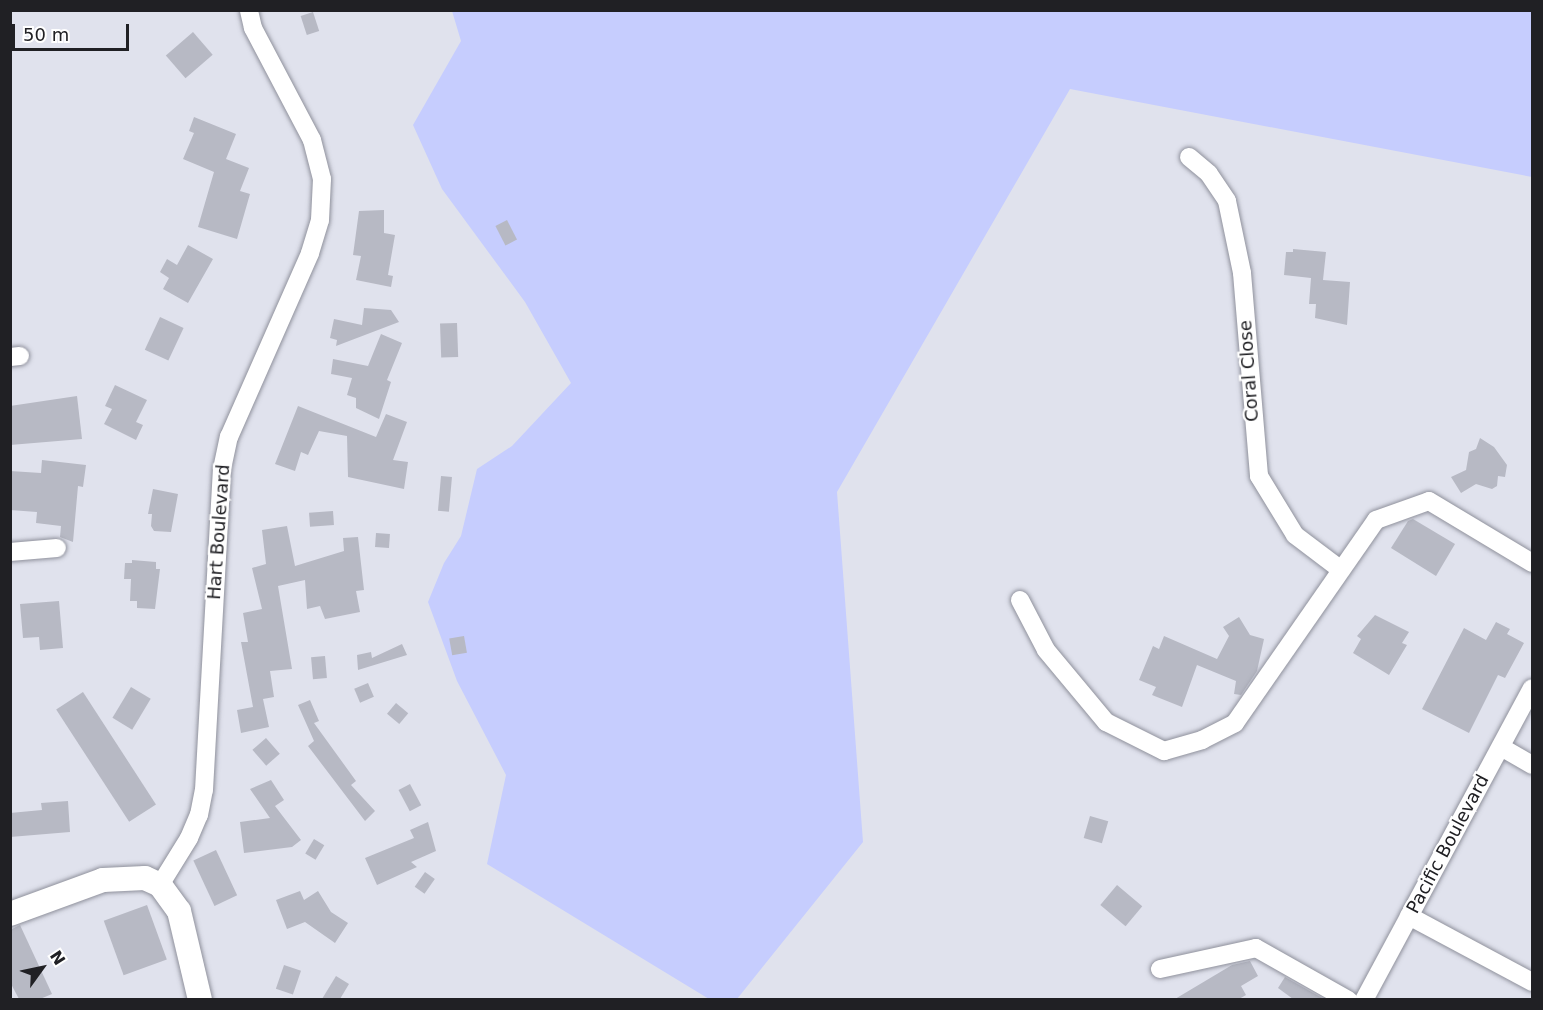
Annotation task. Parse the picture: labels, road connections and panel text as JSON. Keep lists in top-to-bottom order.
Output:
{
  "streets": {
    "street": ["Coral Close", "Hart Boulevard", "Pacific Boulevard"]
  },
  "scale_bar": "50 m",
  "north": "top right"
}
